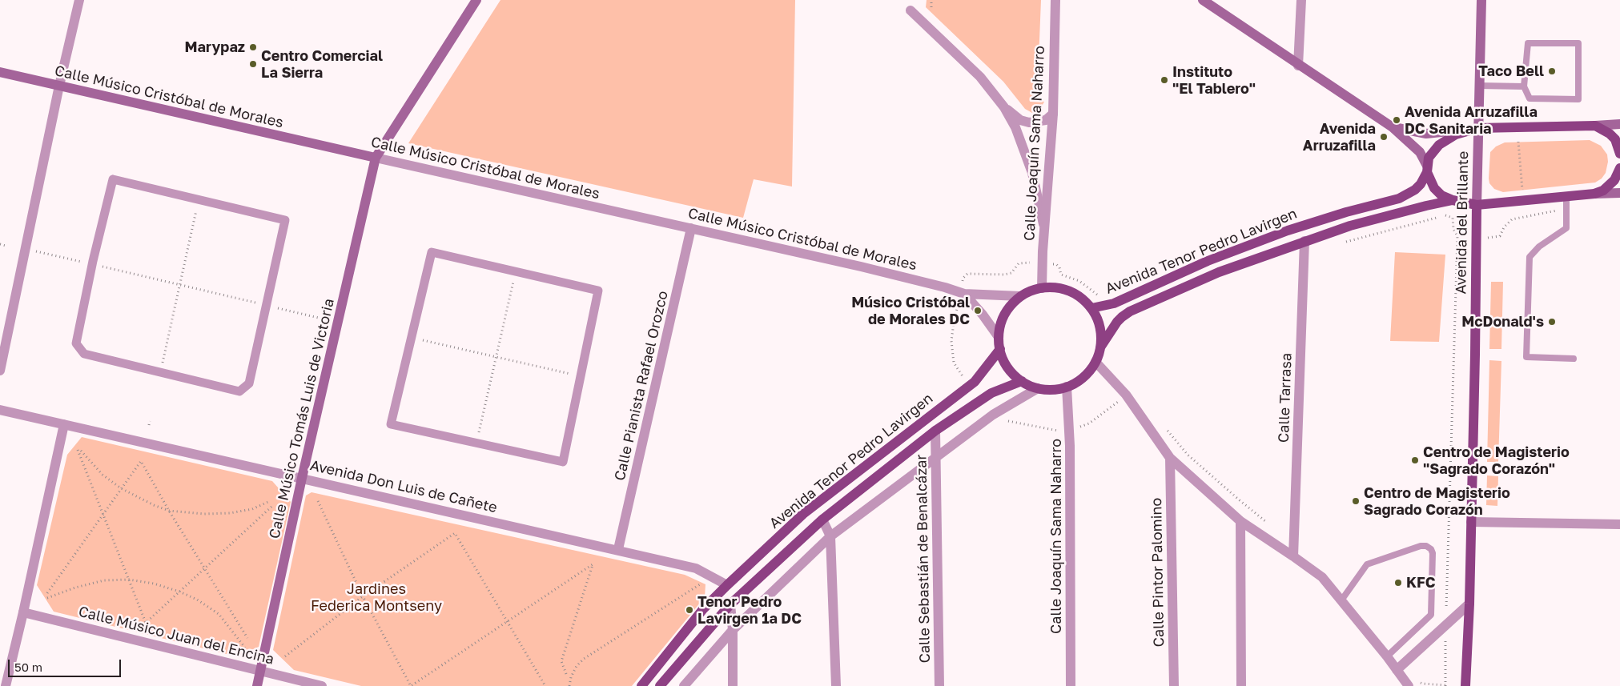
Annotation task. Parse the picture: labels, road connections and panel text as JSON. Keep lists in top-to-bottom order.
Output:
{
  "streets": {
    "main road": [
      "Calle Músico Cristóbal de Morales",
      "Avenida del Brillante",
      "Avenida Tenor Pedro Lavirgen",
      "Calle Músico Tomás Luis de Victoria"
    ],
    "street": [
      "Calle Joaquín Sama Naharro",
      "Calle Pianista Rafael Orozco",
      "Calle Tarrasa",
      "Avenida Don Luis de Cañete",
      "Calle Sebastián de Benalcázar",
      "Calle Pintor Palomino",
      "Calle Músico Juan del Encina"
    ]
  },
  "crossings": [
    ["Calle Músico Cristóbal de Morales", "Calle Joaquín Sama Naharro"],
    ["Calle Músico Cristóbal de Morales", "Avenida Tenor Pedro Lavirgen"],
    ["Calle Músico Cristóbal de Morales", "Calle Pianista Rafael Orozco"],
    ["Calle Músico Cristóbal de Morales", "Calle Músico Tomás Luis de Victoria"],
    ["Calle Joaquín Sama Naharro", "Avenida Tenor Pedro Lavirgen"],
    ["Avenida del Brillante", "Avenida Tenor Pedro Lavirgen"],
    ["Avenida Tenor Pedro Lavirgen", "Calle Tarrasa"],
    ["Avenida Tenor Pedro Lavirgen", "Avenida Don Luis de Cañete"],
    ["Avenida Tenor Pedro Lavirgen", "Calle Sebastián de Benalcázar"],
    ["Calle Pianista Rafael Orozco", "Avenida Don Luis de Cañete"],
    ["Calle Músico Tomás Luis de Victoria", "Avenida Don Luis de Cañete"],
    ["Calle Músico Tomás Luis de Victoria", "Calle Músico Juan del Encina"]
  ],
  "parks": ["Jardines Federica Montseny"],
  "places": [
    "Marypaz",
    "Centro Comercial La Sierra",
    "Taco Bell",
    "Instituto \"El Tablero\"",
    "Avenida Arruzafilla DC Sanitaria",
    "Avenida Arruzafilla",
    "Músico Cristóbal de Morales DC",
    "McDonald's",
    "Centro de Magisterio \"Sagrado Corazón\"",
    "Centro de Magisterio Sagrado Corazón",
    "KFC",
    "Tenor Pedro Lavirgen 1ª DC"
  ],
  "scale_bar": "50 m"
}
